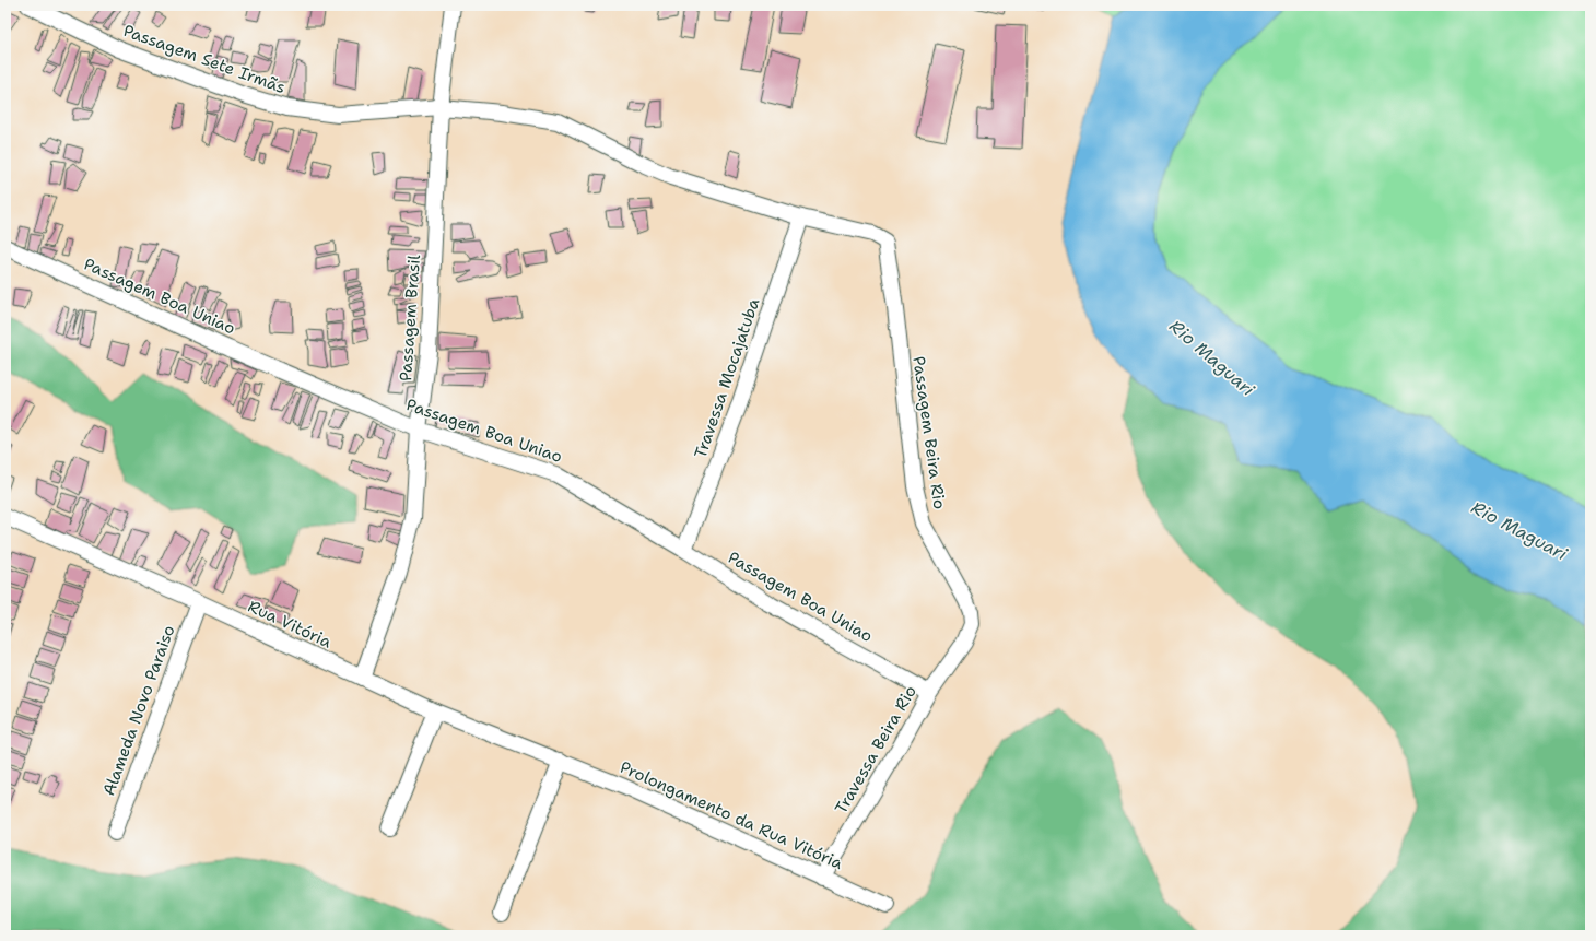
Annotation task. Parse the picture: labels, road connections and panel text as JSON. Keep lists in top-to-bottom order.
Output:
{
  "streets": {
    "street": [
      "Passagem Sete Irmãs",
      "Passagem Boa Uniao",
      "Passagem Brasil",
      "Travessa Mocajatuba",
      "Passagem Beira Rio",
      "Rua Vitória",
      "Alameda Novo Paraiso",
      "Travessa Beira Rio",
      "Prolongamento da Rua Vitória"
    ]
  },
  "crossings": [
    ["Passagem Sete Irmãs", "Passagem Brasil"],
    ["Passagem Sete Irmãs", "Travessa Mocajatuba"],
    ["Passagem Sete Irmãs", "Passagem Beira Rio"],
    ["Passagem Boa Uniao", "Passagem Brasil"],
    ["Passagem Boa Uniao", "Travessa Mocajatuba"],
    ["Passagem Boa Uniao", "Travessa Beira Rio"],
    ["Passagem Brasil", "Rua Vitória"],
    ["Passagem Beira Rio", "Travessa Beira Rio"],
    ["Rua Vitória", "Alameda Novo Paraiso"],
    ["Rua Vitória", "Prolongamento da Rua Vitória"],
    ["Travessa Beira Rio", "Prolongamento da Rua Vitória"]
  ],
  "water": ["Rio Maguari"]
}
